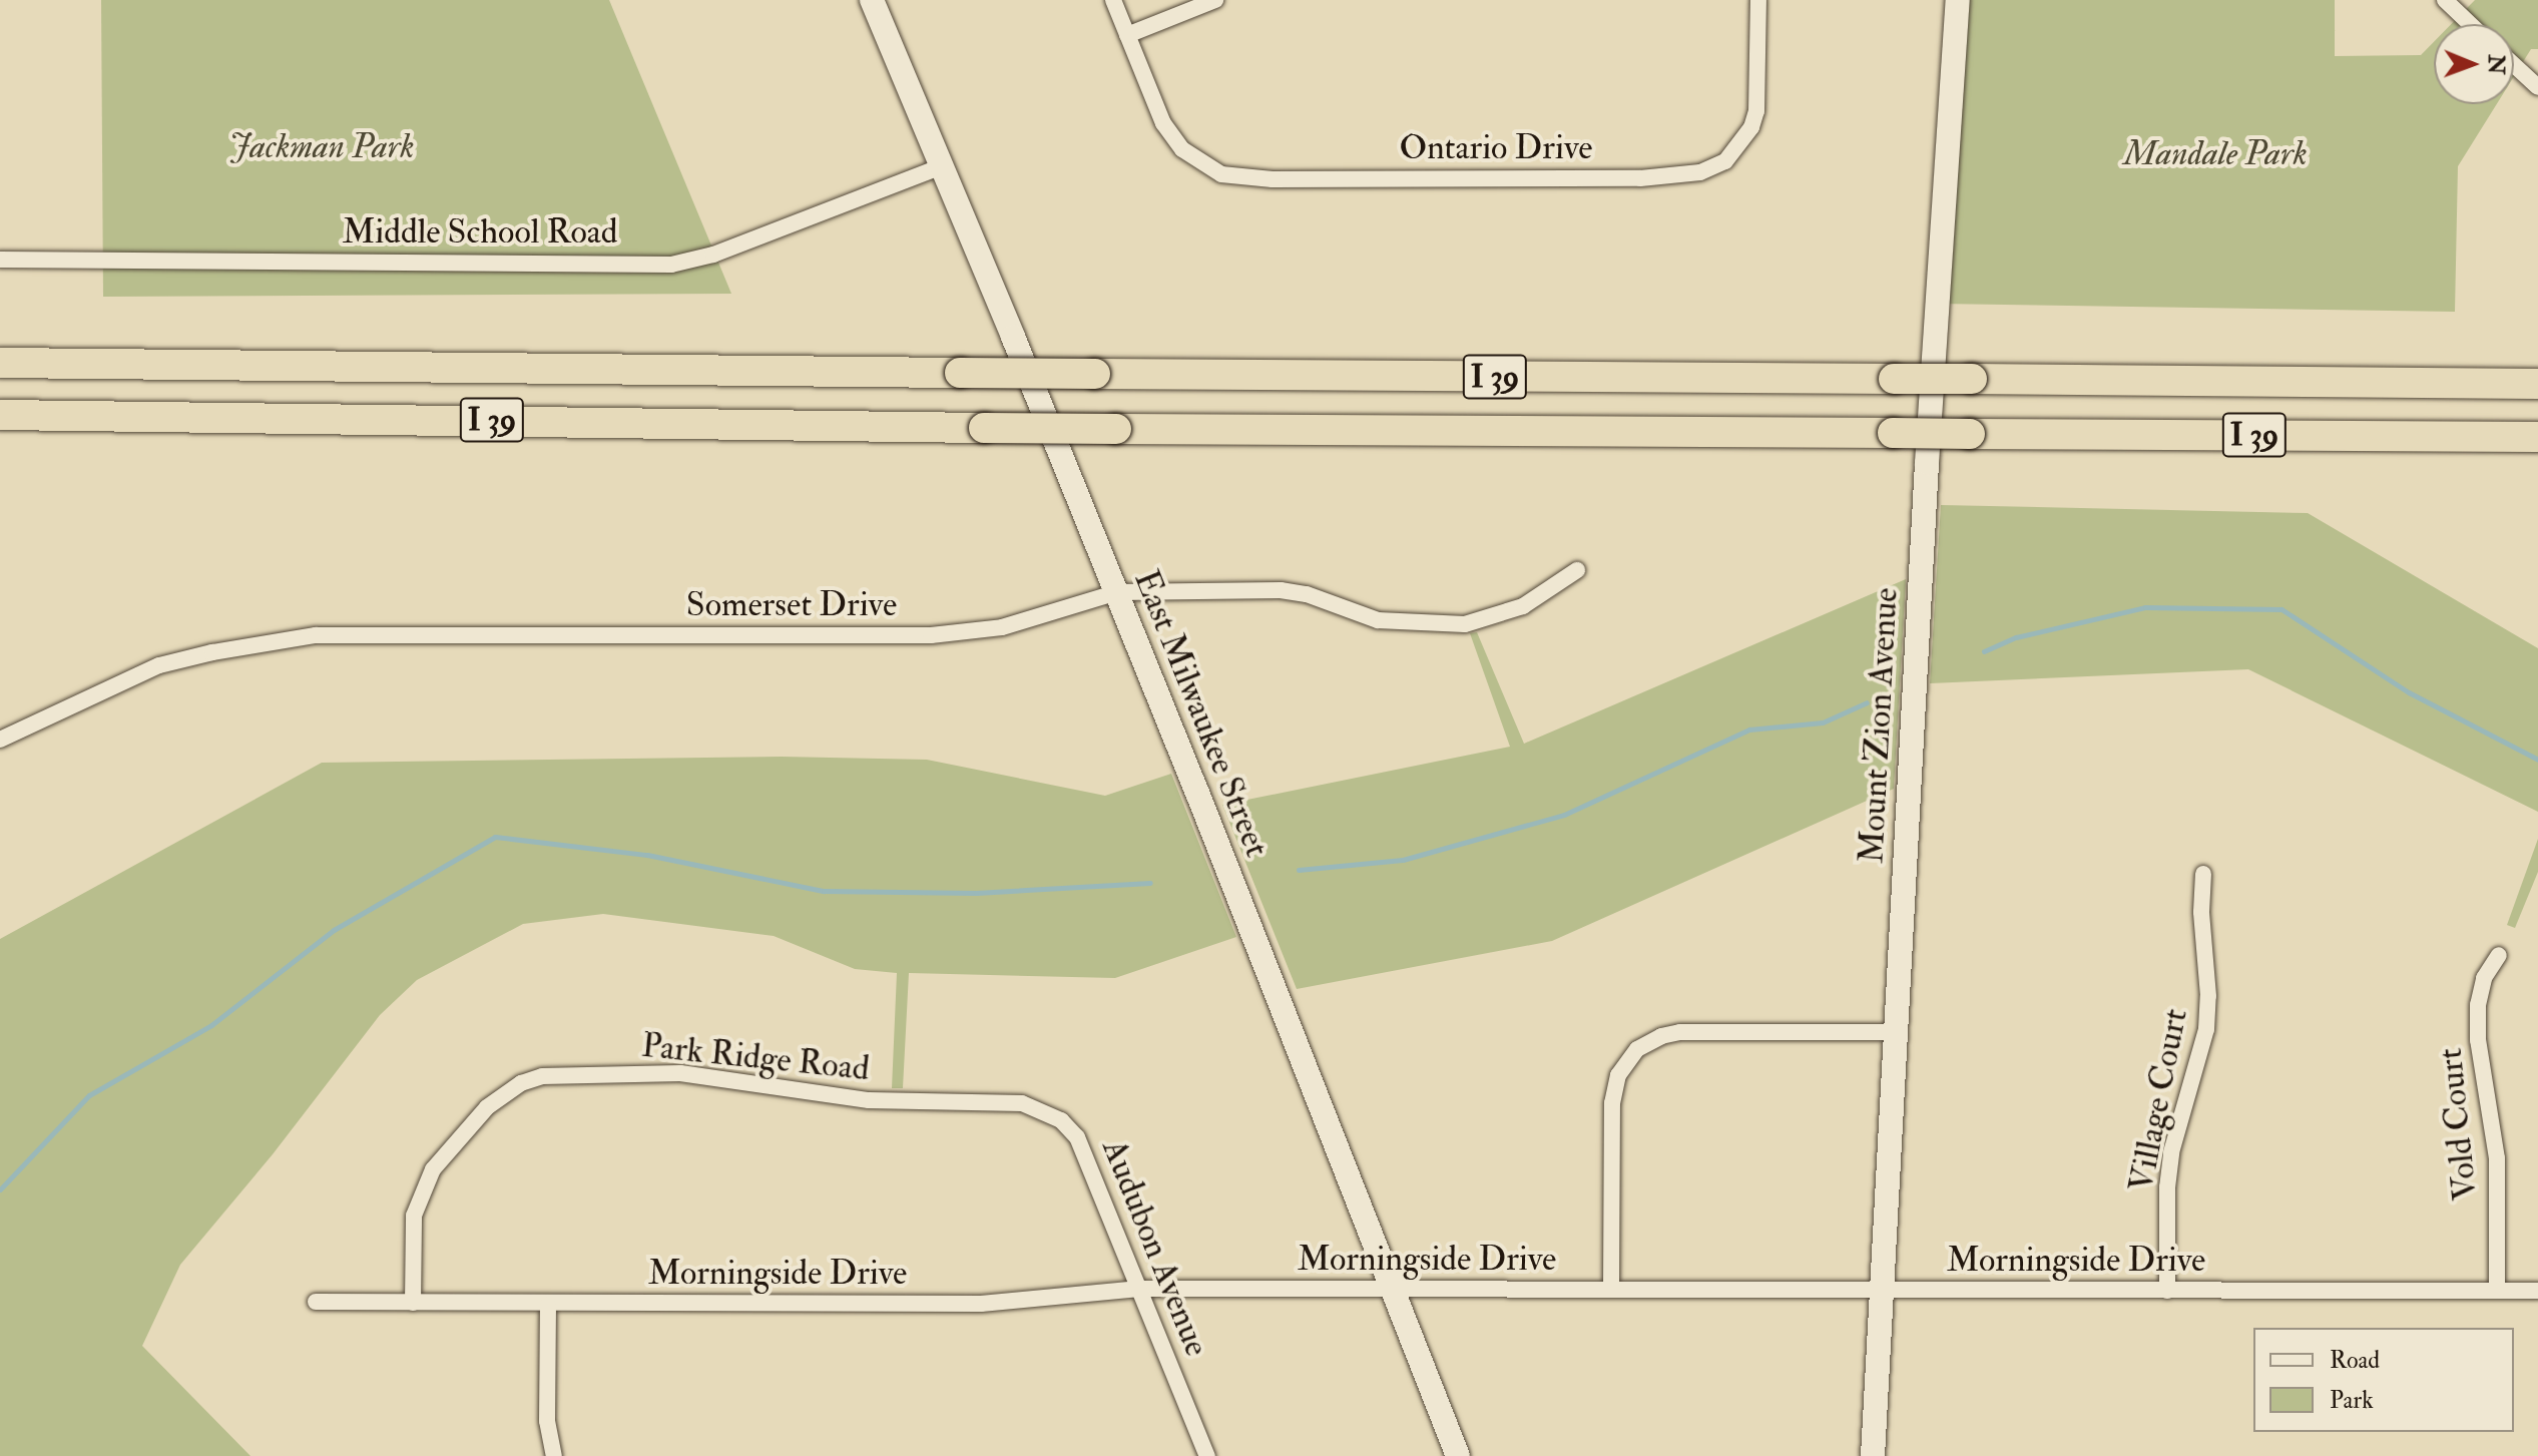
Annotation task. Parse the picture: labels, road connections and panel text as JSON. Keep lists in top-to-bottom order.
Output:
{
  "streets": {
    "highway": ["I 39"],
    "main road": ["East Milwaukee Street", "Mount Zion Avenue"],
    "street": [
      "Ontario Drive",
      "Middle School Road",
      "Somerset Drive",
      "Park Ridge Road",
      "Village Court",
      "Vold Court",
      "Audubon Avenue",
      "Morningside Drive"
    ]
  },
  "crossings": [
    ["Middle School Road", "East Milwaukee Street"],
    ["Somerset Drive", "East Milwaukee Street"],
    ["East Milwaukee Street", "Morningside Drive"],
    ["Mount Zion Avenue", "Morningside Drive"],
    ["Park Ridge Road", "Audubon Avenue"],
    ["Park Ridge Road", "Morningside Drive"],
    ["Village Court", "Morningside Drive"],
    ["Vold Court", "Morningside Drive"],
    ["Audubon Avenue", "Morningside Drive"]
  ],
  "parks": ["Jackman Park", "Mandale Park"],
  "legend": ["Road", "Park"],
  "north": "right"
}
